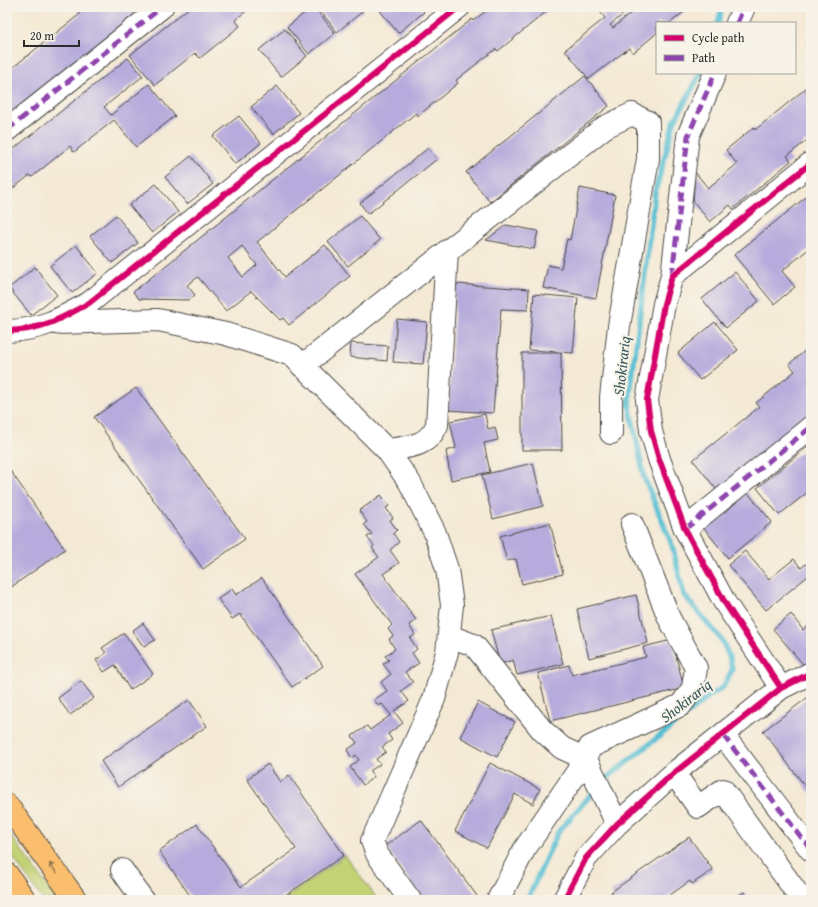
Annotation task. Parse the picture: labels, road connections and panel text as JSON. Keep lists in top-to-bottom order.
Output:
{
  "water": ["Shokirariq"],
  "legend": ["Cycle path", "Path"],
  "scale_bar": "20 m"
}
